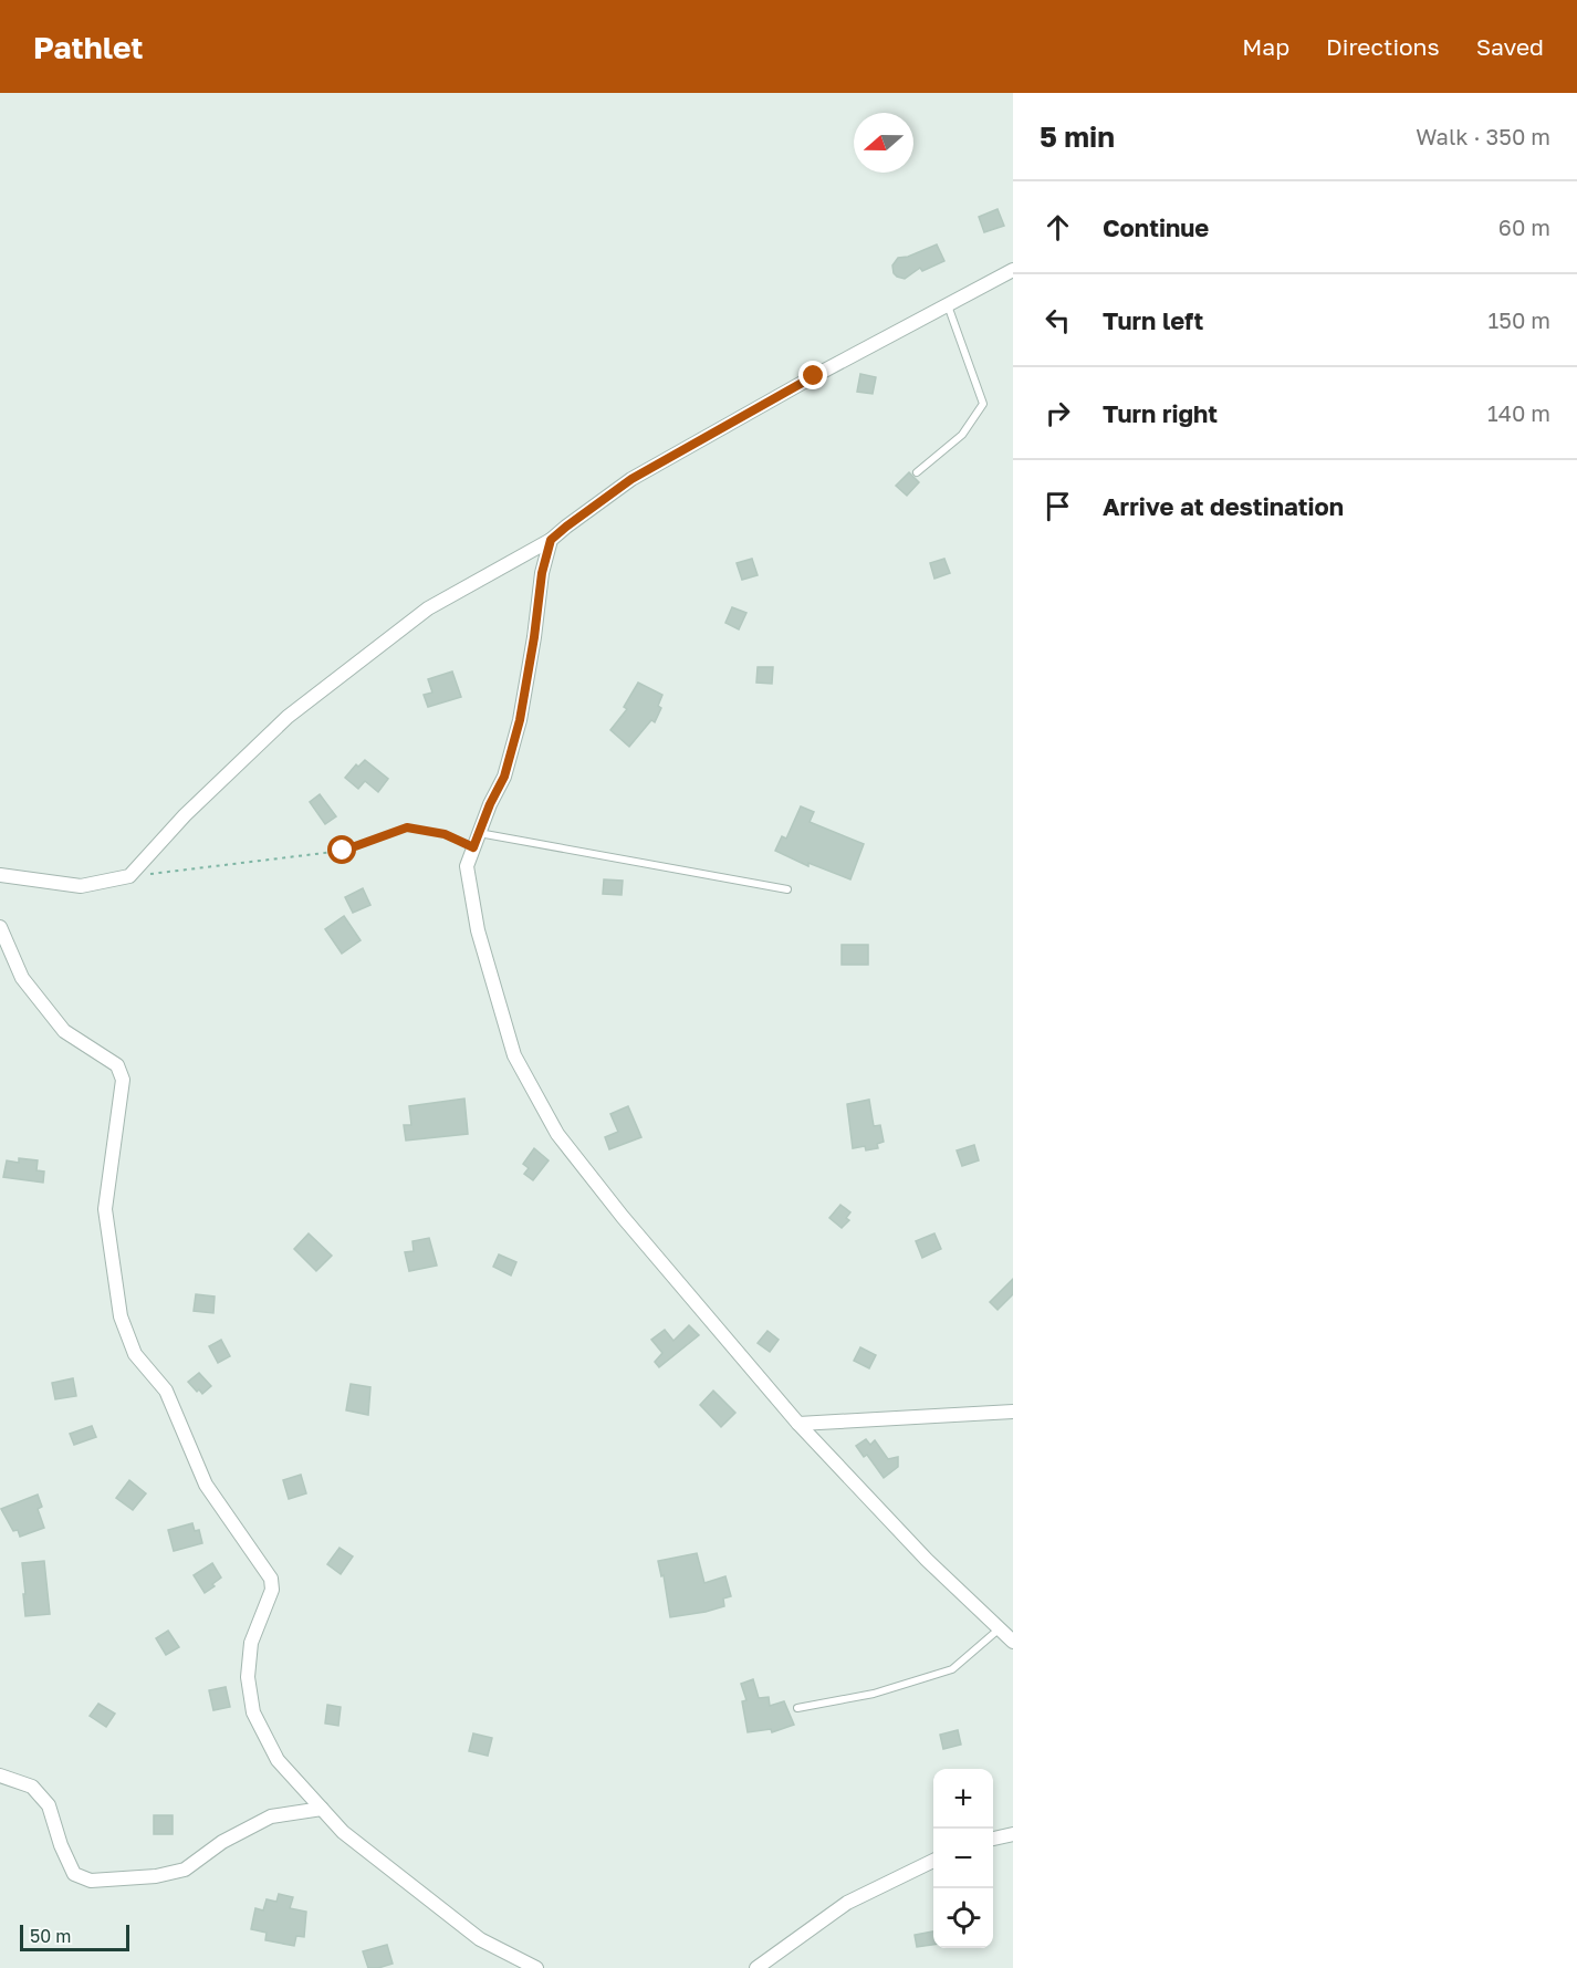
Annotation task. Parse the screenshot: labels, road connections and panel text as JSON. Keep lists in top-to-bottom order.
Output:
{
  "scale_bar": "50 m",
  "north": "left",
  "page": {
    "header": "Pathlet",
    "nav": ["Map", "Directions", "Saved"],
    "heading": ["5 min", "Walk · 350 m"],
    "list": [
      ["Continue", "60 m"],
      ["Turn left", "150 m"],
      ["Turn right", "140 m"],
      "Arrive at destination"
    ],
    "map_buttons": ["+", "−"],
    "scale": "50 m"
  }
}
